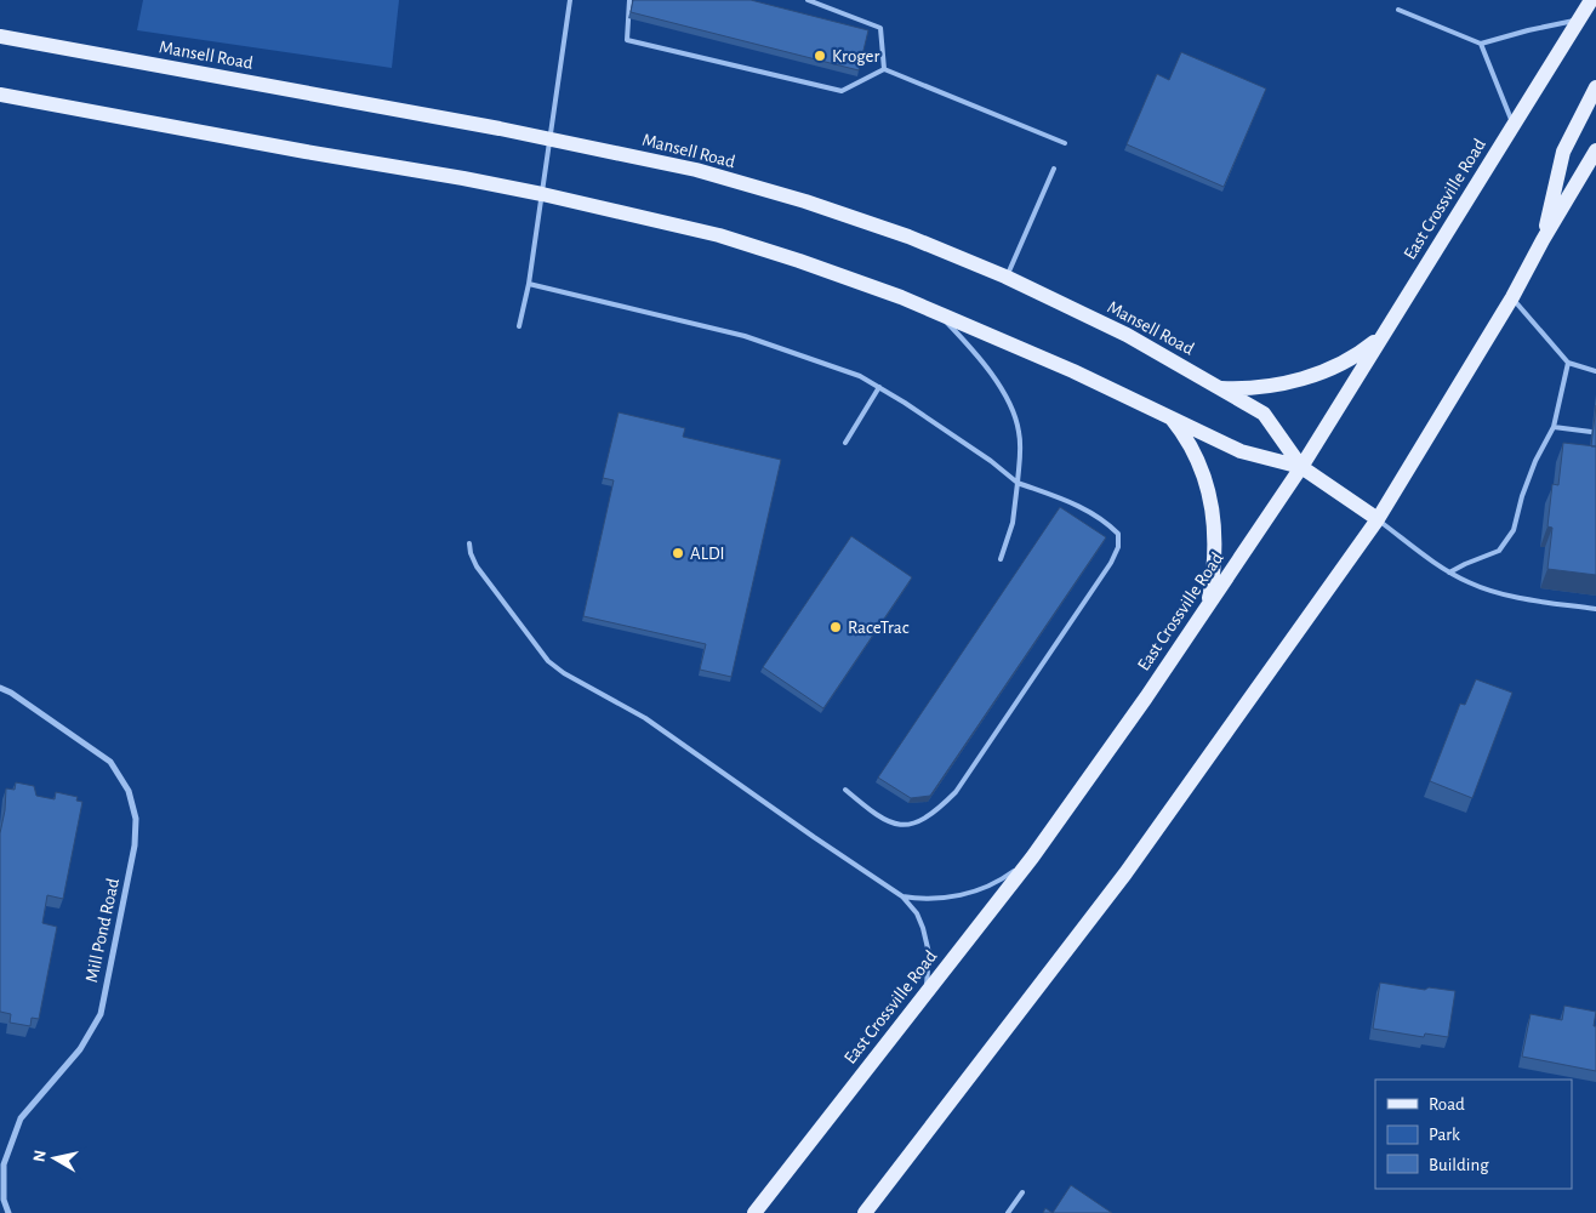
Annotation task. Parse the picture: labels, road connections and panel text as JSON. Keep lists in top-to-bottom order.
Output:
{
  "streets": {
    "main road": ["Mansell Road", "East Crossville Road"],
    "street": ["Mill Pond Road"]
  },
  "crossings": [
    ["Mansell Road", "East Crossville Road"]
  ],
  "places": ["Kroger", "ALDI", "RaceTrac"],
  "legend": ["Road", "Park", "Building"],
  "north": "left"
}
